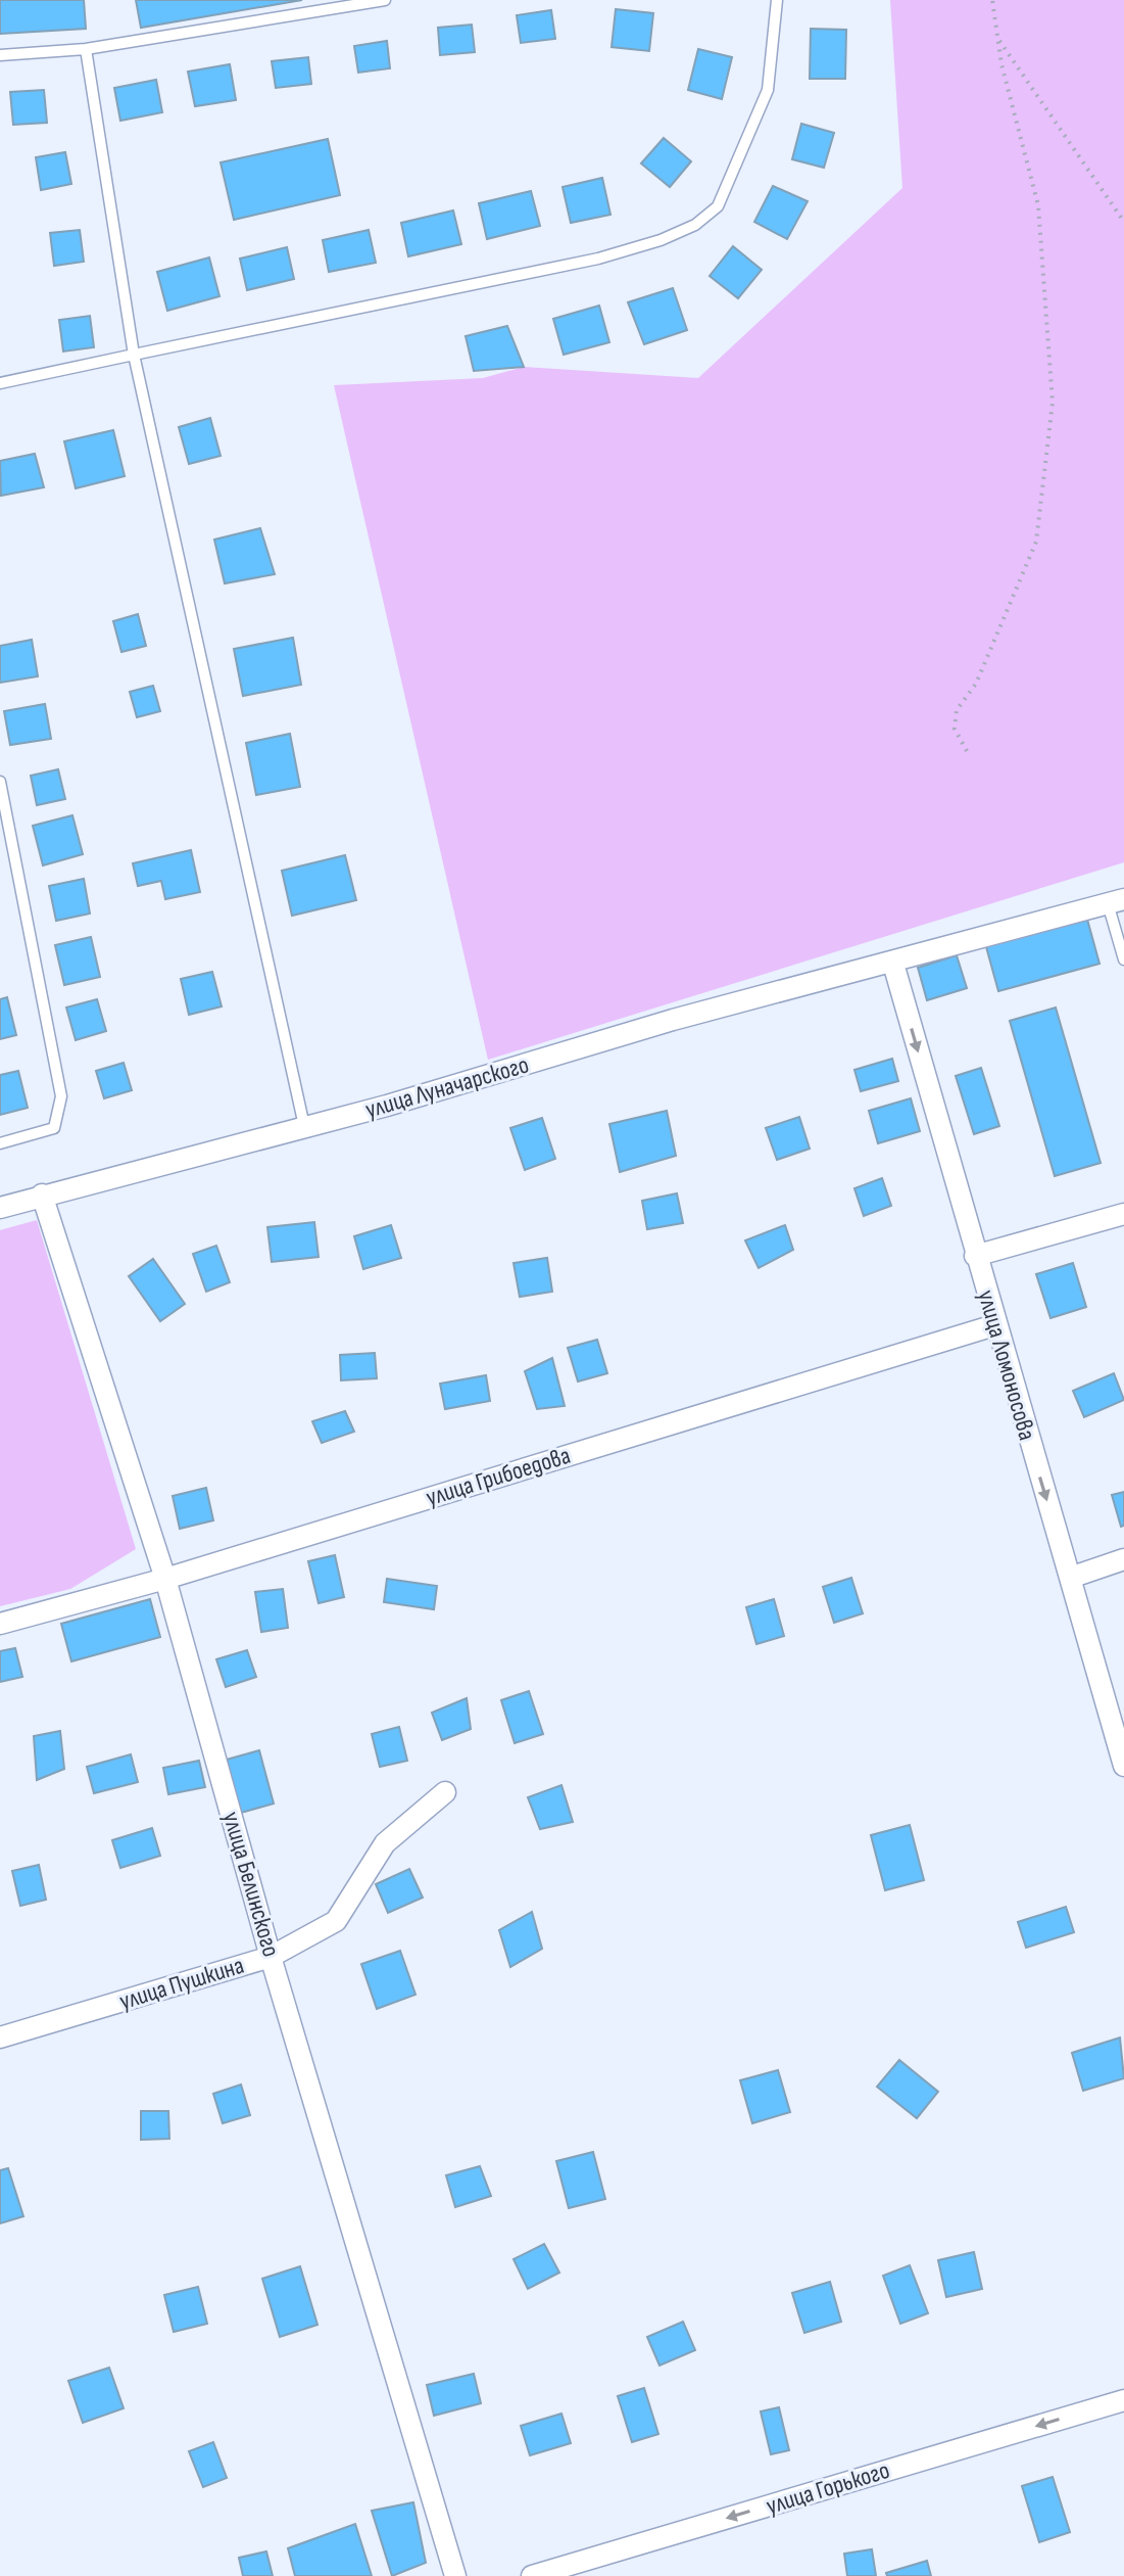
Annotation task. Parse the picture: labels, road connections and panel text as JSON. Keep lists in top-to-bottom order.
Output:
{
  "streets": {
    "street": [
      "улица Луначарского",
      "улица Ломоносова",
      "улица Грибоедова",
      "улица Белинского",
      "улица Пушкина",
      "улица Горького"
    ]
  },
  "crossings": [
    ["улица Луначарского", "улица Ломоносова"],
    ["улица Луначарского", "улица Белинского"],
    ["улица Ломоносова", "улица Грибоедова"],
    ["улица Грибоедова", "улица Белинского"],
    ["улица Белинского", "улица Пушкина"]
  ],
  "one_way": ["улица Ломоносова", "улица Горького"]
}
